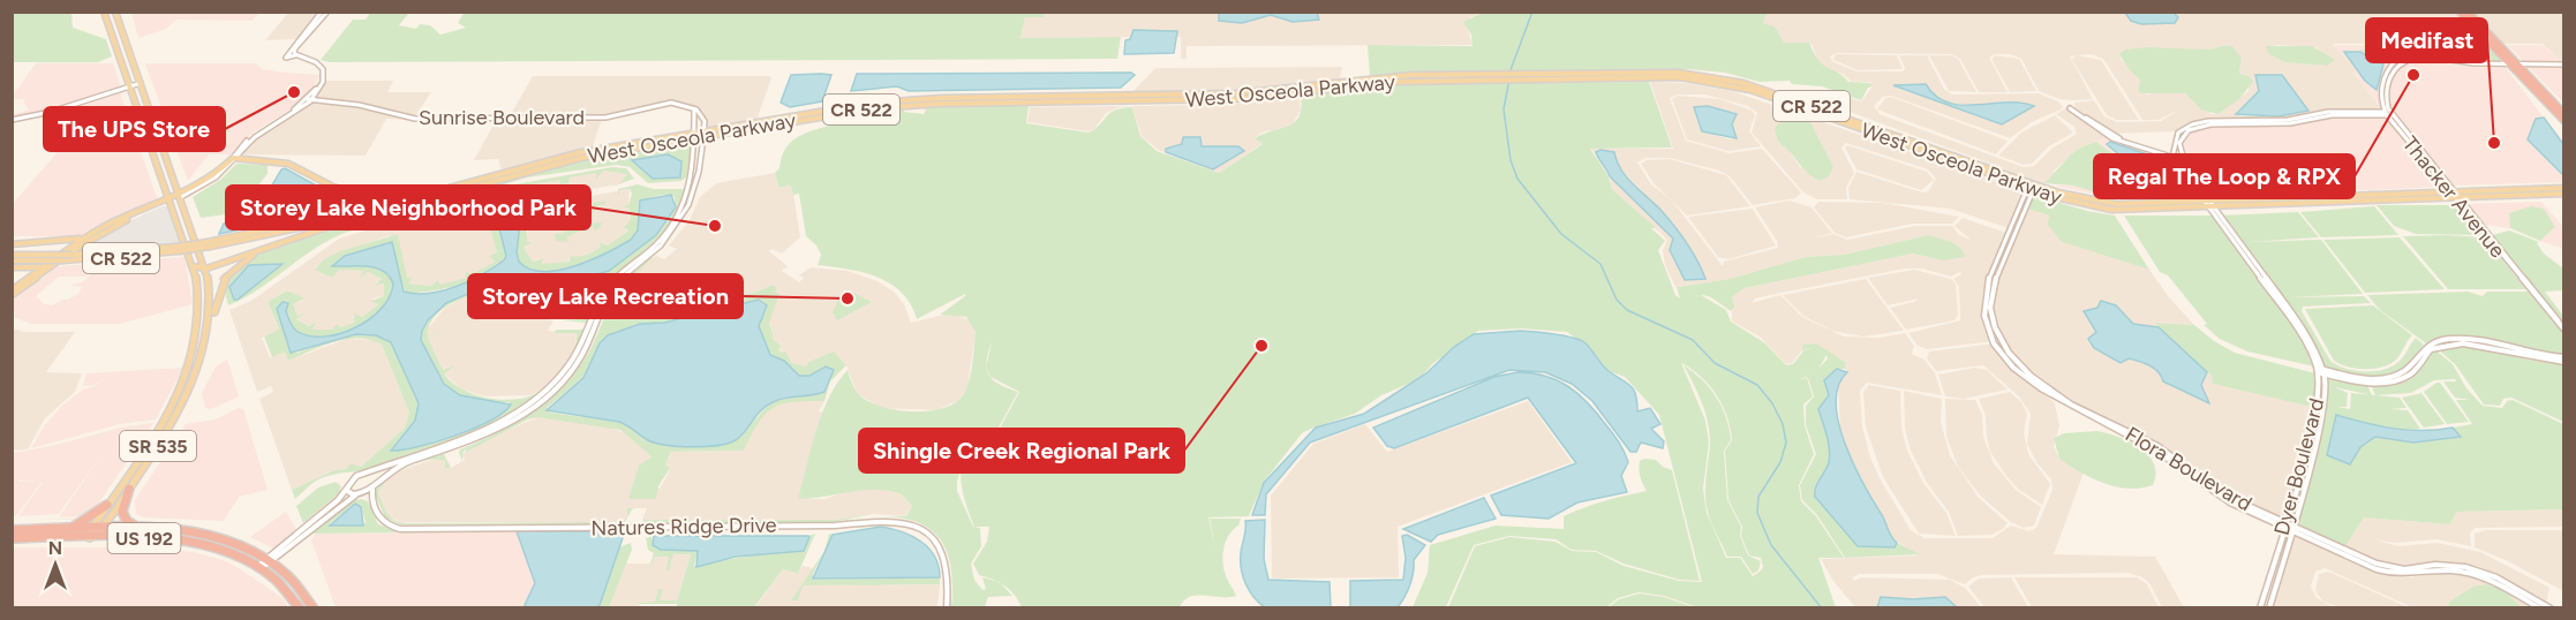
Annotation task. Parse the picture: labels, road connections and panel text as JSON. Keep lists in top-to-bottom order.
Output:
{
  "streets": {
    "highway": ["US 192"],
    "main road": ["West Osceola Parkway", "CR 522", "SR 535"],
    "street": [
      "Sunrise Boulevard",
      "Thacker Avenue",
      "Dyer Boulevard",
      "Flora Boulevard",
      "Natures Ridge Drive"
    ]
  },
  "crossings": [
    ["West Osceola Parkway", "Thacker Avenue"],
    ["West Osceola Parkway", "Dyer Boulevard"],
    ["West Osceola Parkway", "Flora Boulevard"],
    ["SR 535", "US 192"],
    ["Dyer Boulevard", "Flora Boulevard"]
  ],
  "places": [
    "Regal The Loop & RPX",
    "The UPS Store",
    "Medifast",
    "Storey Lake Neighborhood Park",
    "Storey Lake Recreation",
    "Shingle Creek Regional Park"
  ],
  "north": "top"
}
